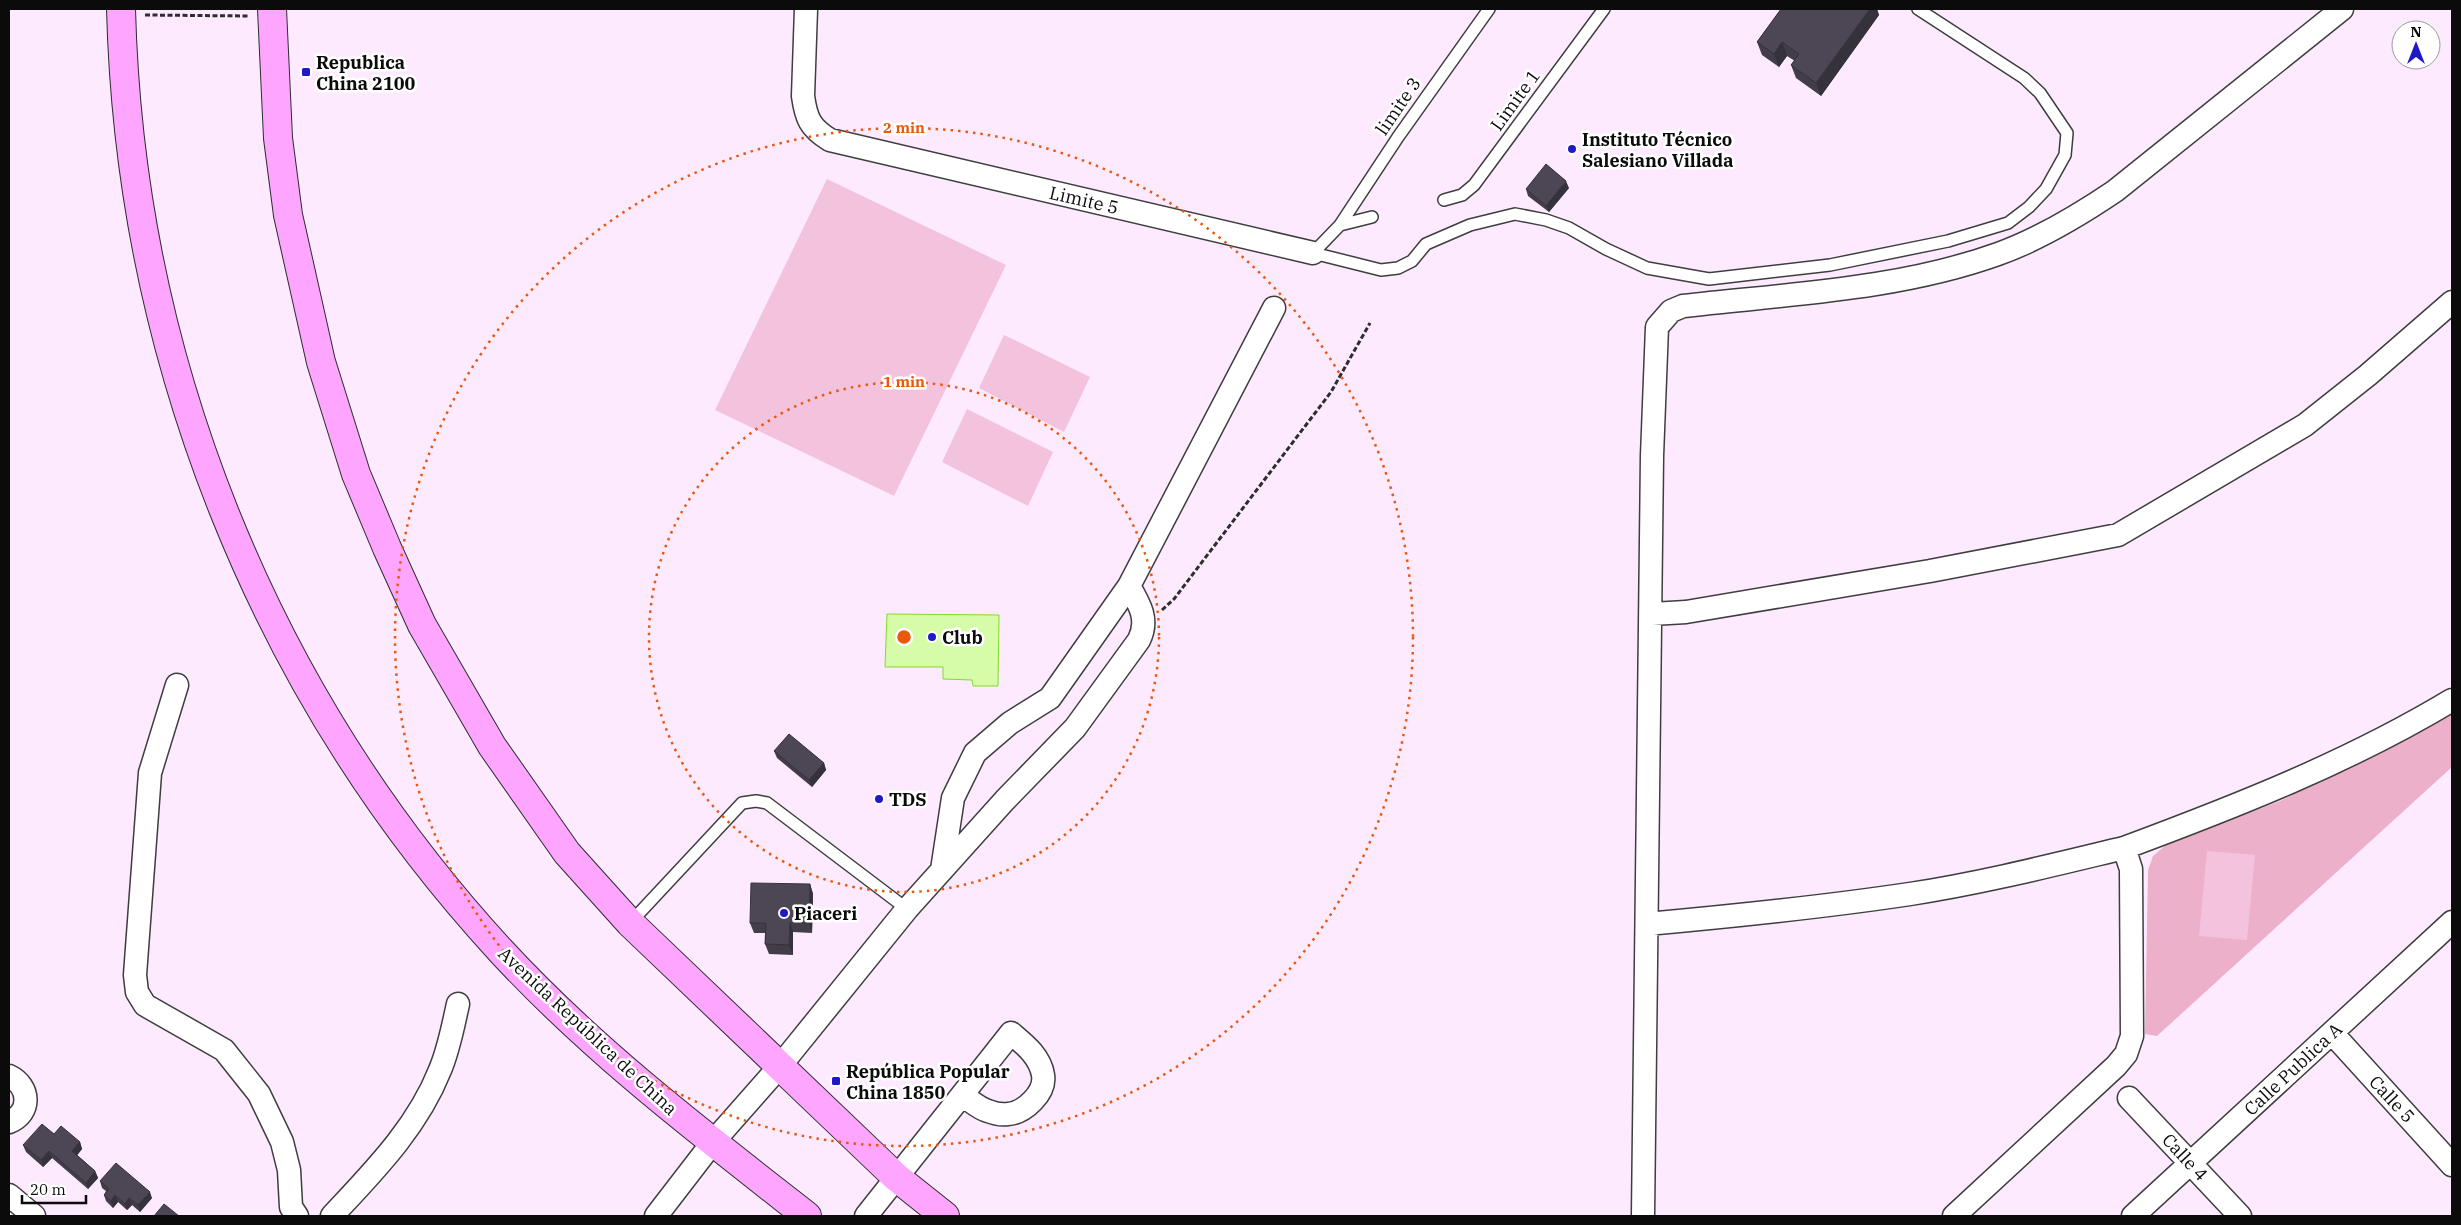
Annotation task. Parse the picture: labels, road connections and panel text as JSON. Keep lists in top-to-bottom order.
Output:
{
  "streets": {
    "main road": ["Avenida República de China"],
    "street": [
      "Limite 5",
      "Calle Publica A",
      "Calle 5",
      "Calle 4"
    ],
    "lane": ["Limite 1", "limite 3"]
  },
  "crossings": [
    ["limite 3", "Limite 5"],
    ["Calle Publica A", "Calle 5"],
    ["Calle Publica A", "Calle 4"]
  ],
  "places": {
    "transit": ["Republica China 2100", "República Popular China 1850"],
    "other": [
      "Instituto Técnico Salesiano Villada",
      "Club",
      "TDS",
      "Piaceri"
    ]
  },
  "scale_bar": "20 m",
  "north": "top",
  "rings": ["2 min", "1 min"]
}
